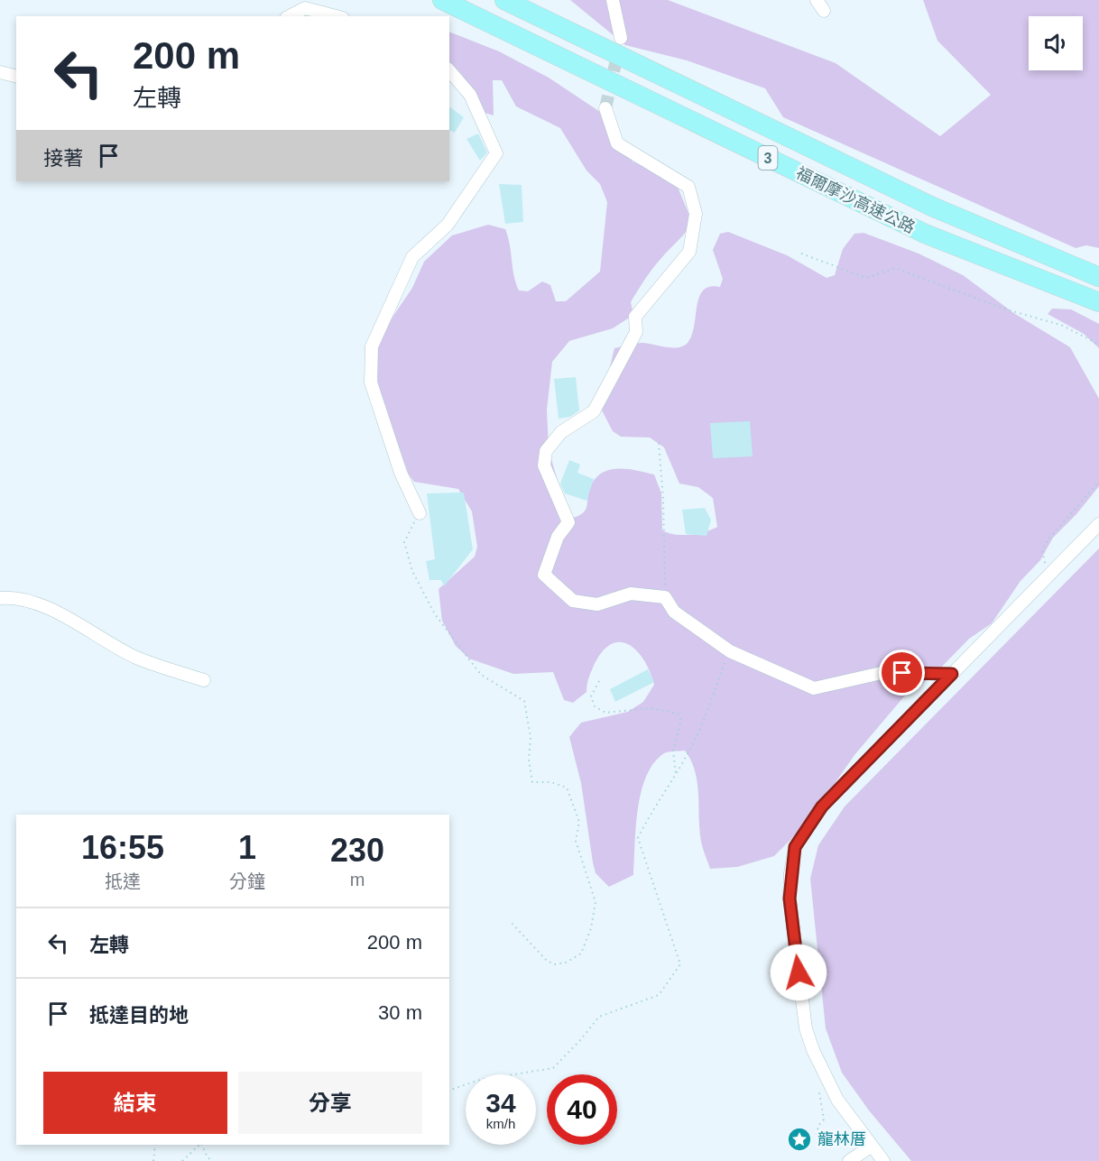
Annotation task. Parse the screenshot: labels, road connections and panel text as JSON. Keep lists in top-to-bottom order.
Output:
{
  "streets": {
    "highway": ["3", "福爾摩沙高速公路"]
  },
  "places": {
    "place": ["龍林厝"]
  },
  "page": {
    "turn": ["200 m", "左轉"],
    "then": "接著",
    "eta": [
      "16:55",
      "抵達",
      "1",
      "分鐘",
      "230",
      "m"
    ],
    "list": [
      {
        "name": "左轉",
        "value": "200 m"
      },
      {
        "name": "抵達目的地",
        "value": "30 m"
      }
    ],
    "buttons": ["結束", "分享"],
    "speed": "34 km/h",
    "limit": "40"
  }
}
